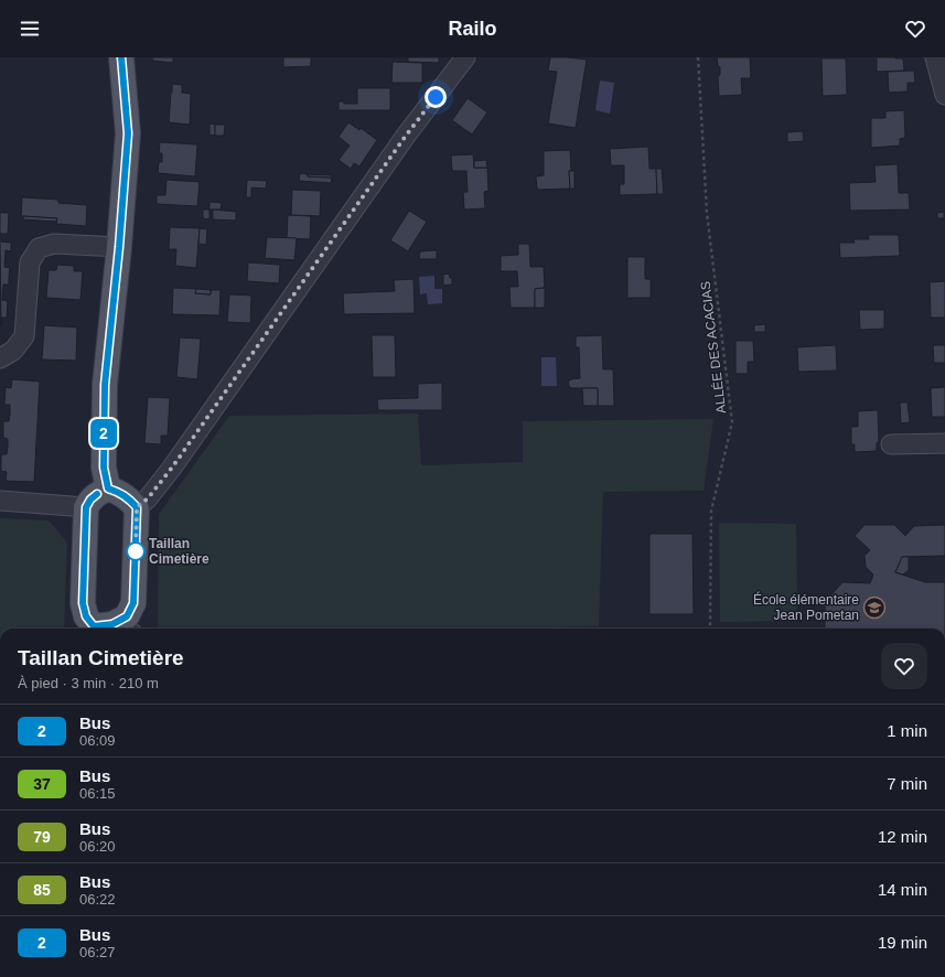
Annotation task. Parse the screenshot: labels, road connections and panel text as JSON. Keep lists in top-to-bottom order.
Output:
{
  "streets": {
    "path": ["ALLÉE DES ACACIAS"]
  },
  "places": {
    "other": ["Taillan Cimetière"],
    "school or university": ["École élémentaire Jean Pometan"]
  },
  "lines": ["bus line 2"],
  "page": {
    "header": "Railo",
    "on_map": "2",
    "heading": ["Taillan Cimetière", "À pied · 3 min · 210 m"],
    "list": [
      {
        "mark": "2",
        "name": "Bus",
        "note": "06:09",
        "value": "1 min"
      },
      {
        "mark": "37",
        "name": "Bus",
        "note": "06:15",
        "value": "7 min"
      },
      {
        "mark": "79",
        "name": "Bus",
        "note": "06:20",
        "value": "12 min"
      },
      {
        "mark": "85",
        "name": "Bus",
        "note": "06:22",
        "value": "14 min"
      },
      {
        "mark": "2",
        "name": "Bus",
        "note": "06:27",
        "value": "19 min"
      }
    ]
  }
}
